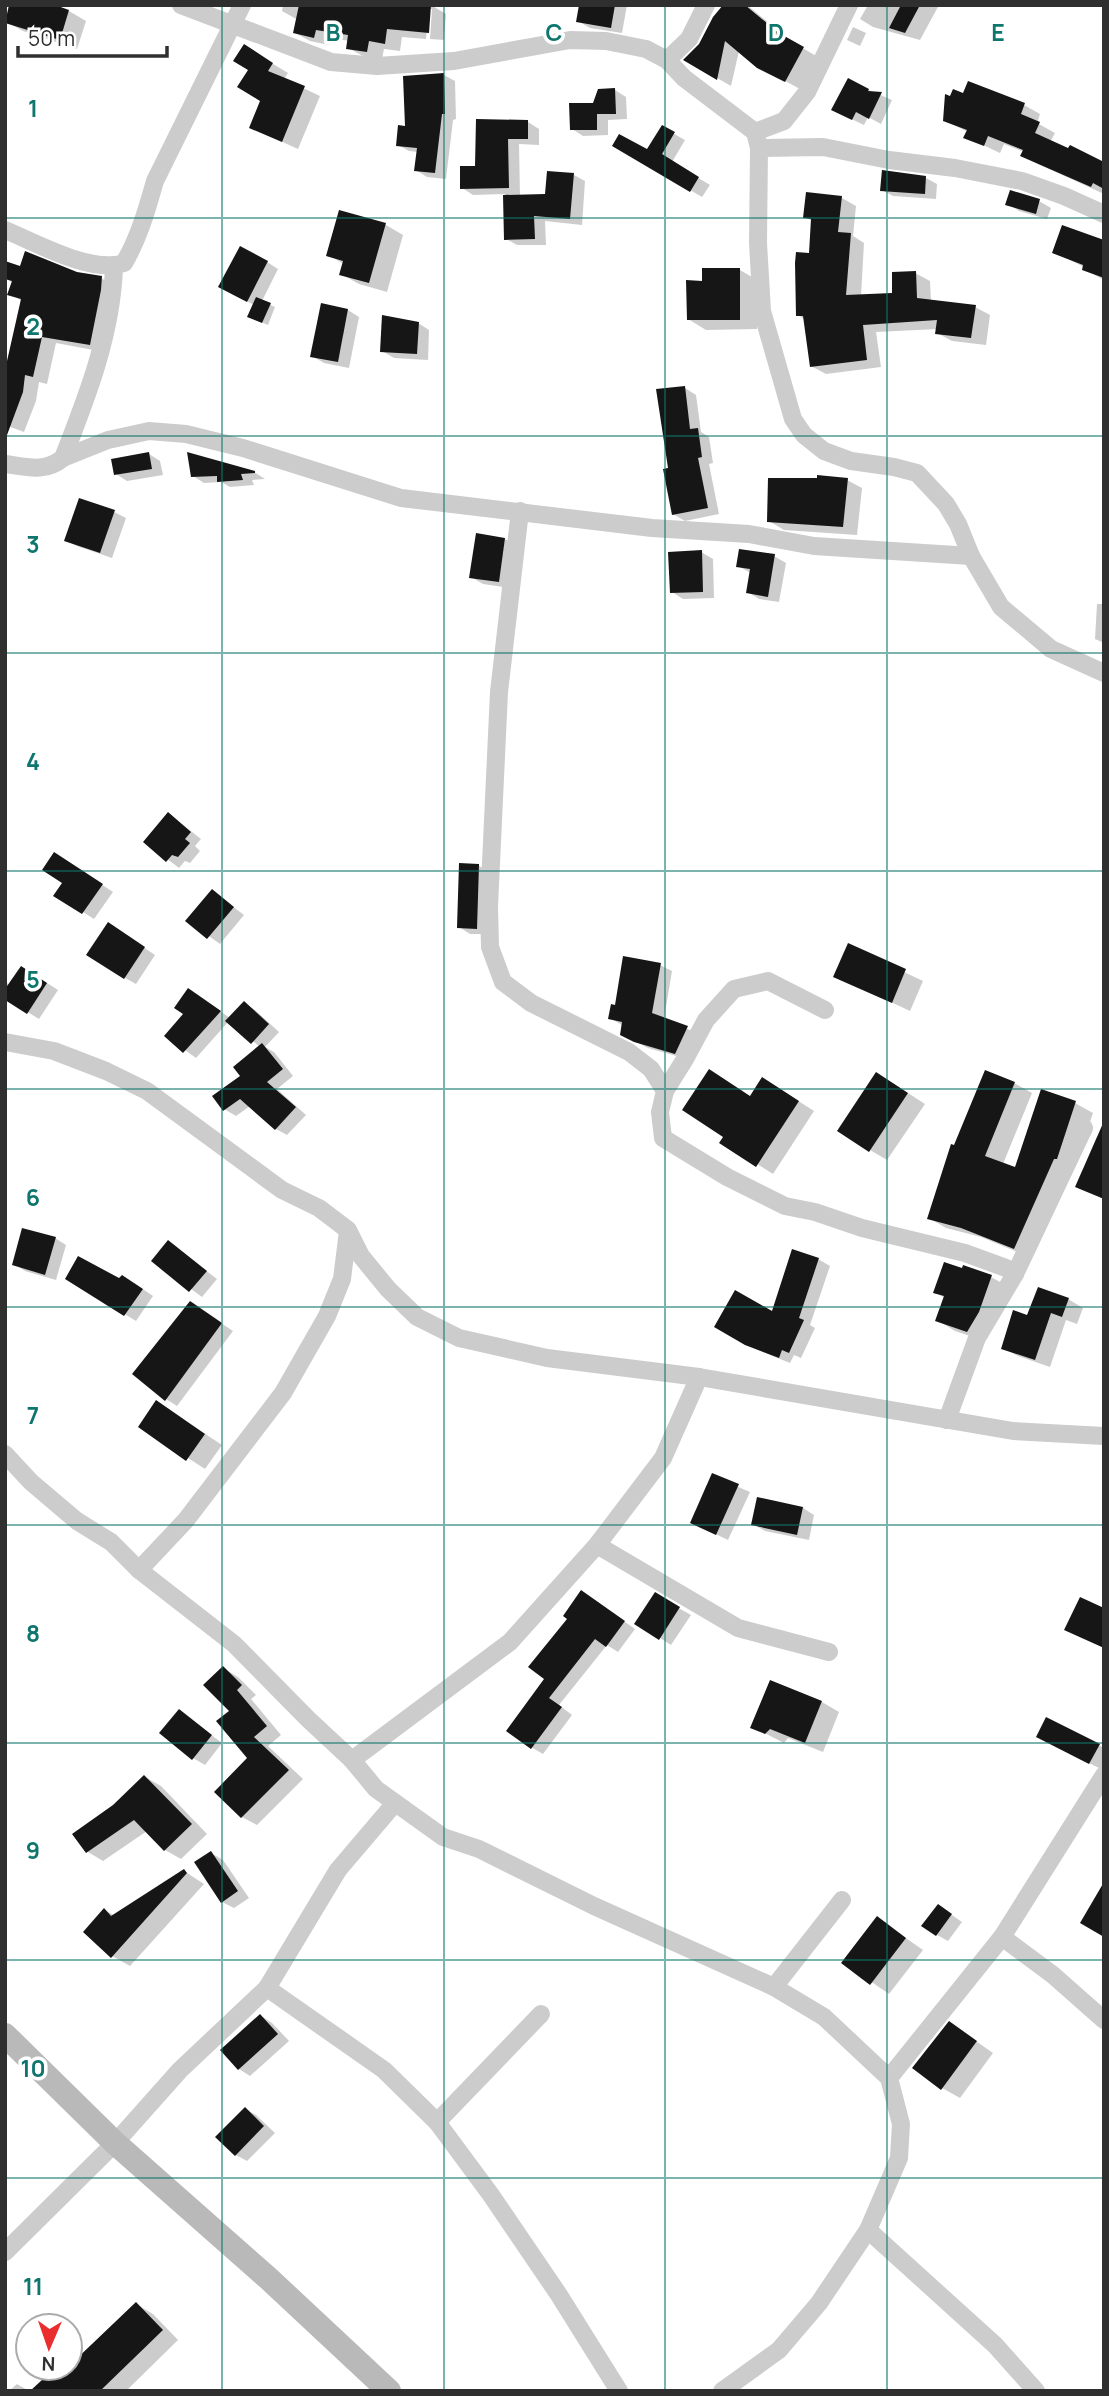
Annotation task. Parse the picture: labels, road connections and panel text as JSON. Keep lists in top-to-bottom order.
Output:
{
  "scale_bar": "50 m",
  "north": "bottom",
  "grid": {
    "columns": [
      "B",
      "C",
      "D",
      "E"
    ],
    "rows": [
      "1",
      "2",
      "3",
      "4",
      "5",
      "6",
      "7",
      "8",
      "9",
      "10",
      "11"
    ]
  }
}
